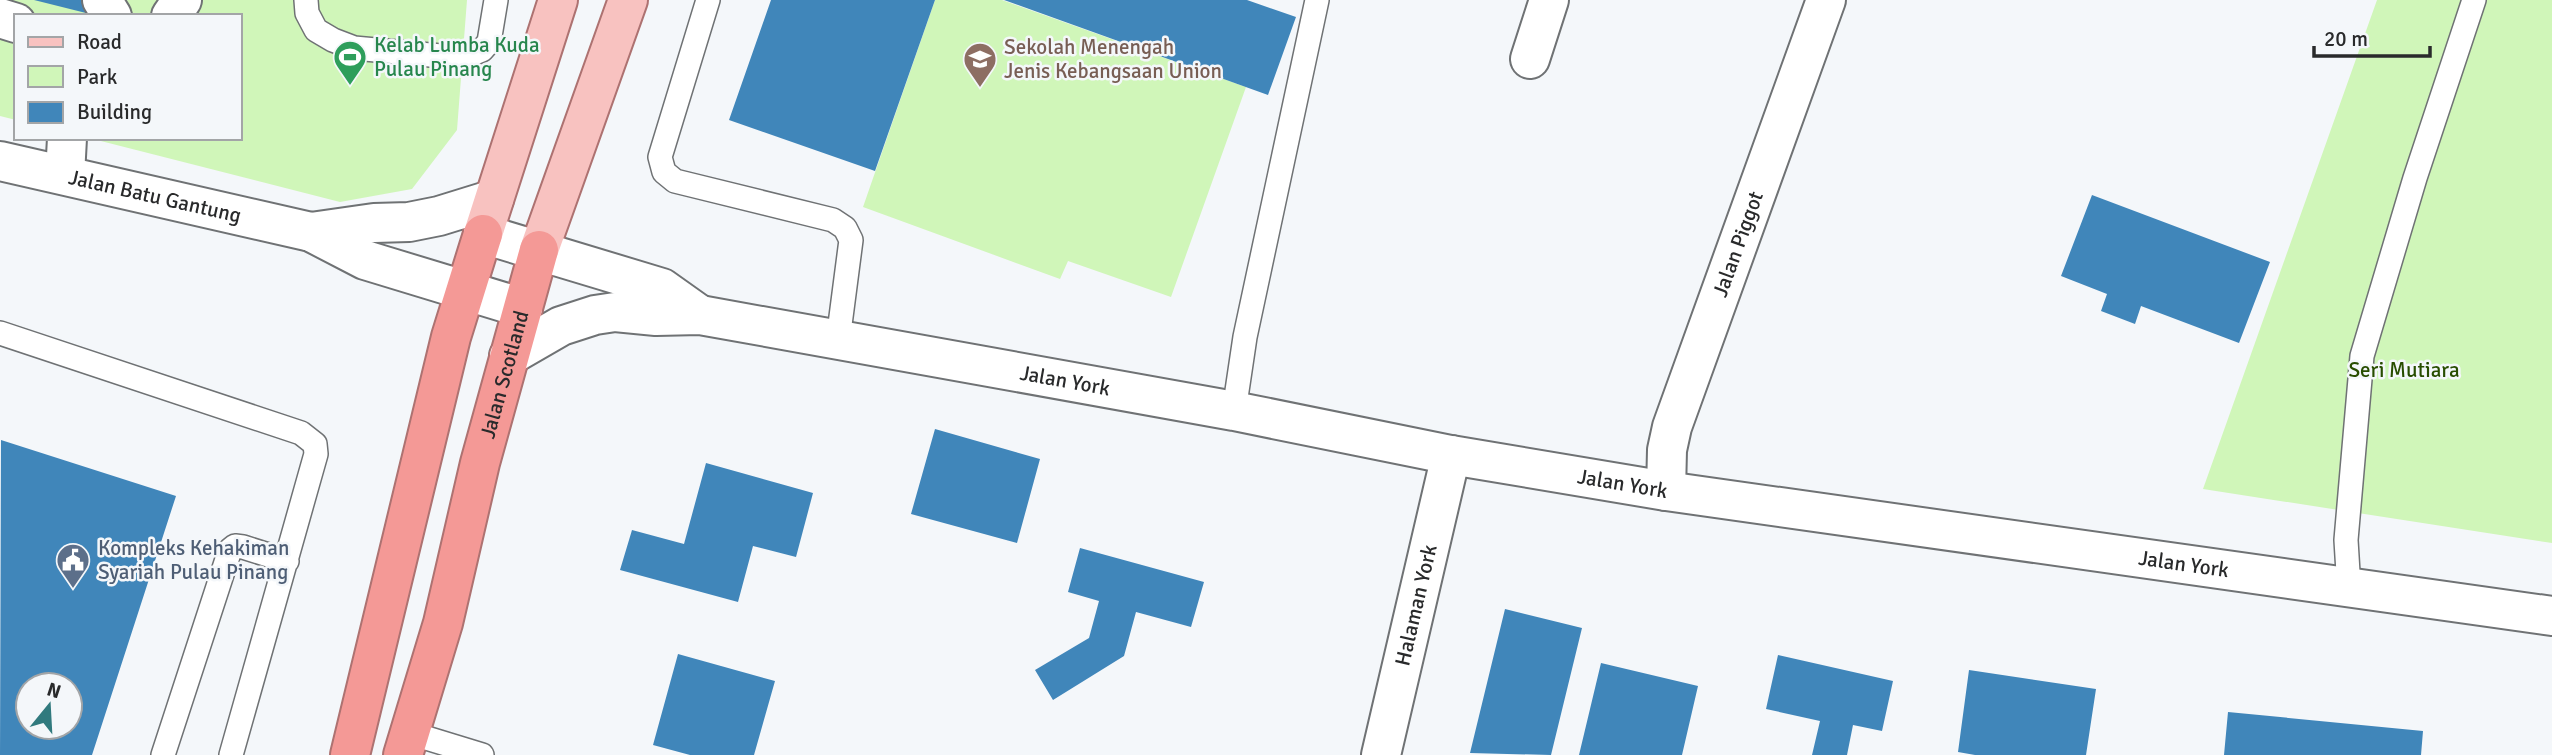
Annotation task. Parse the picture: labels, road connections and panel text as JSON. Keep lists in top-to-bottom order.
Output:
{
  "streets": {
    "highway": ["Jalan Scotland"],
    "street": [
      "Jalan Batu Gantung",
      "Jalan Piggot",
      "Jalan York",
      "Halaman York"
    ]
  },
  "crossings": [
    ["Jalan Batu Gantung", "Jalan Scotland"],
    ["Jalan Batu Gantung", "Jalan York"],
    ["Jalan Piggot", "Jalan York"],
    ["Jalan Scotland", "Jalan York"],
    ["Jalan York", "Halaman York"]
  ],
  "parks": ["Seri Mutiara"],
  "places": {
    "sports": ["Kelab Lumba Kuda Pulau Pinang"],
    "school or university": ["Sekolah Menengah Jenis Kebangsaan Union"],
    "public building": ["Kompleks Kehakiman Syariah Pulau Pinang"]
  },
  "legend": ["Road", "Park", "Building"],
  "scale_bar": "20 m",
  "north": "top"
}
